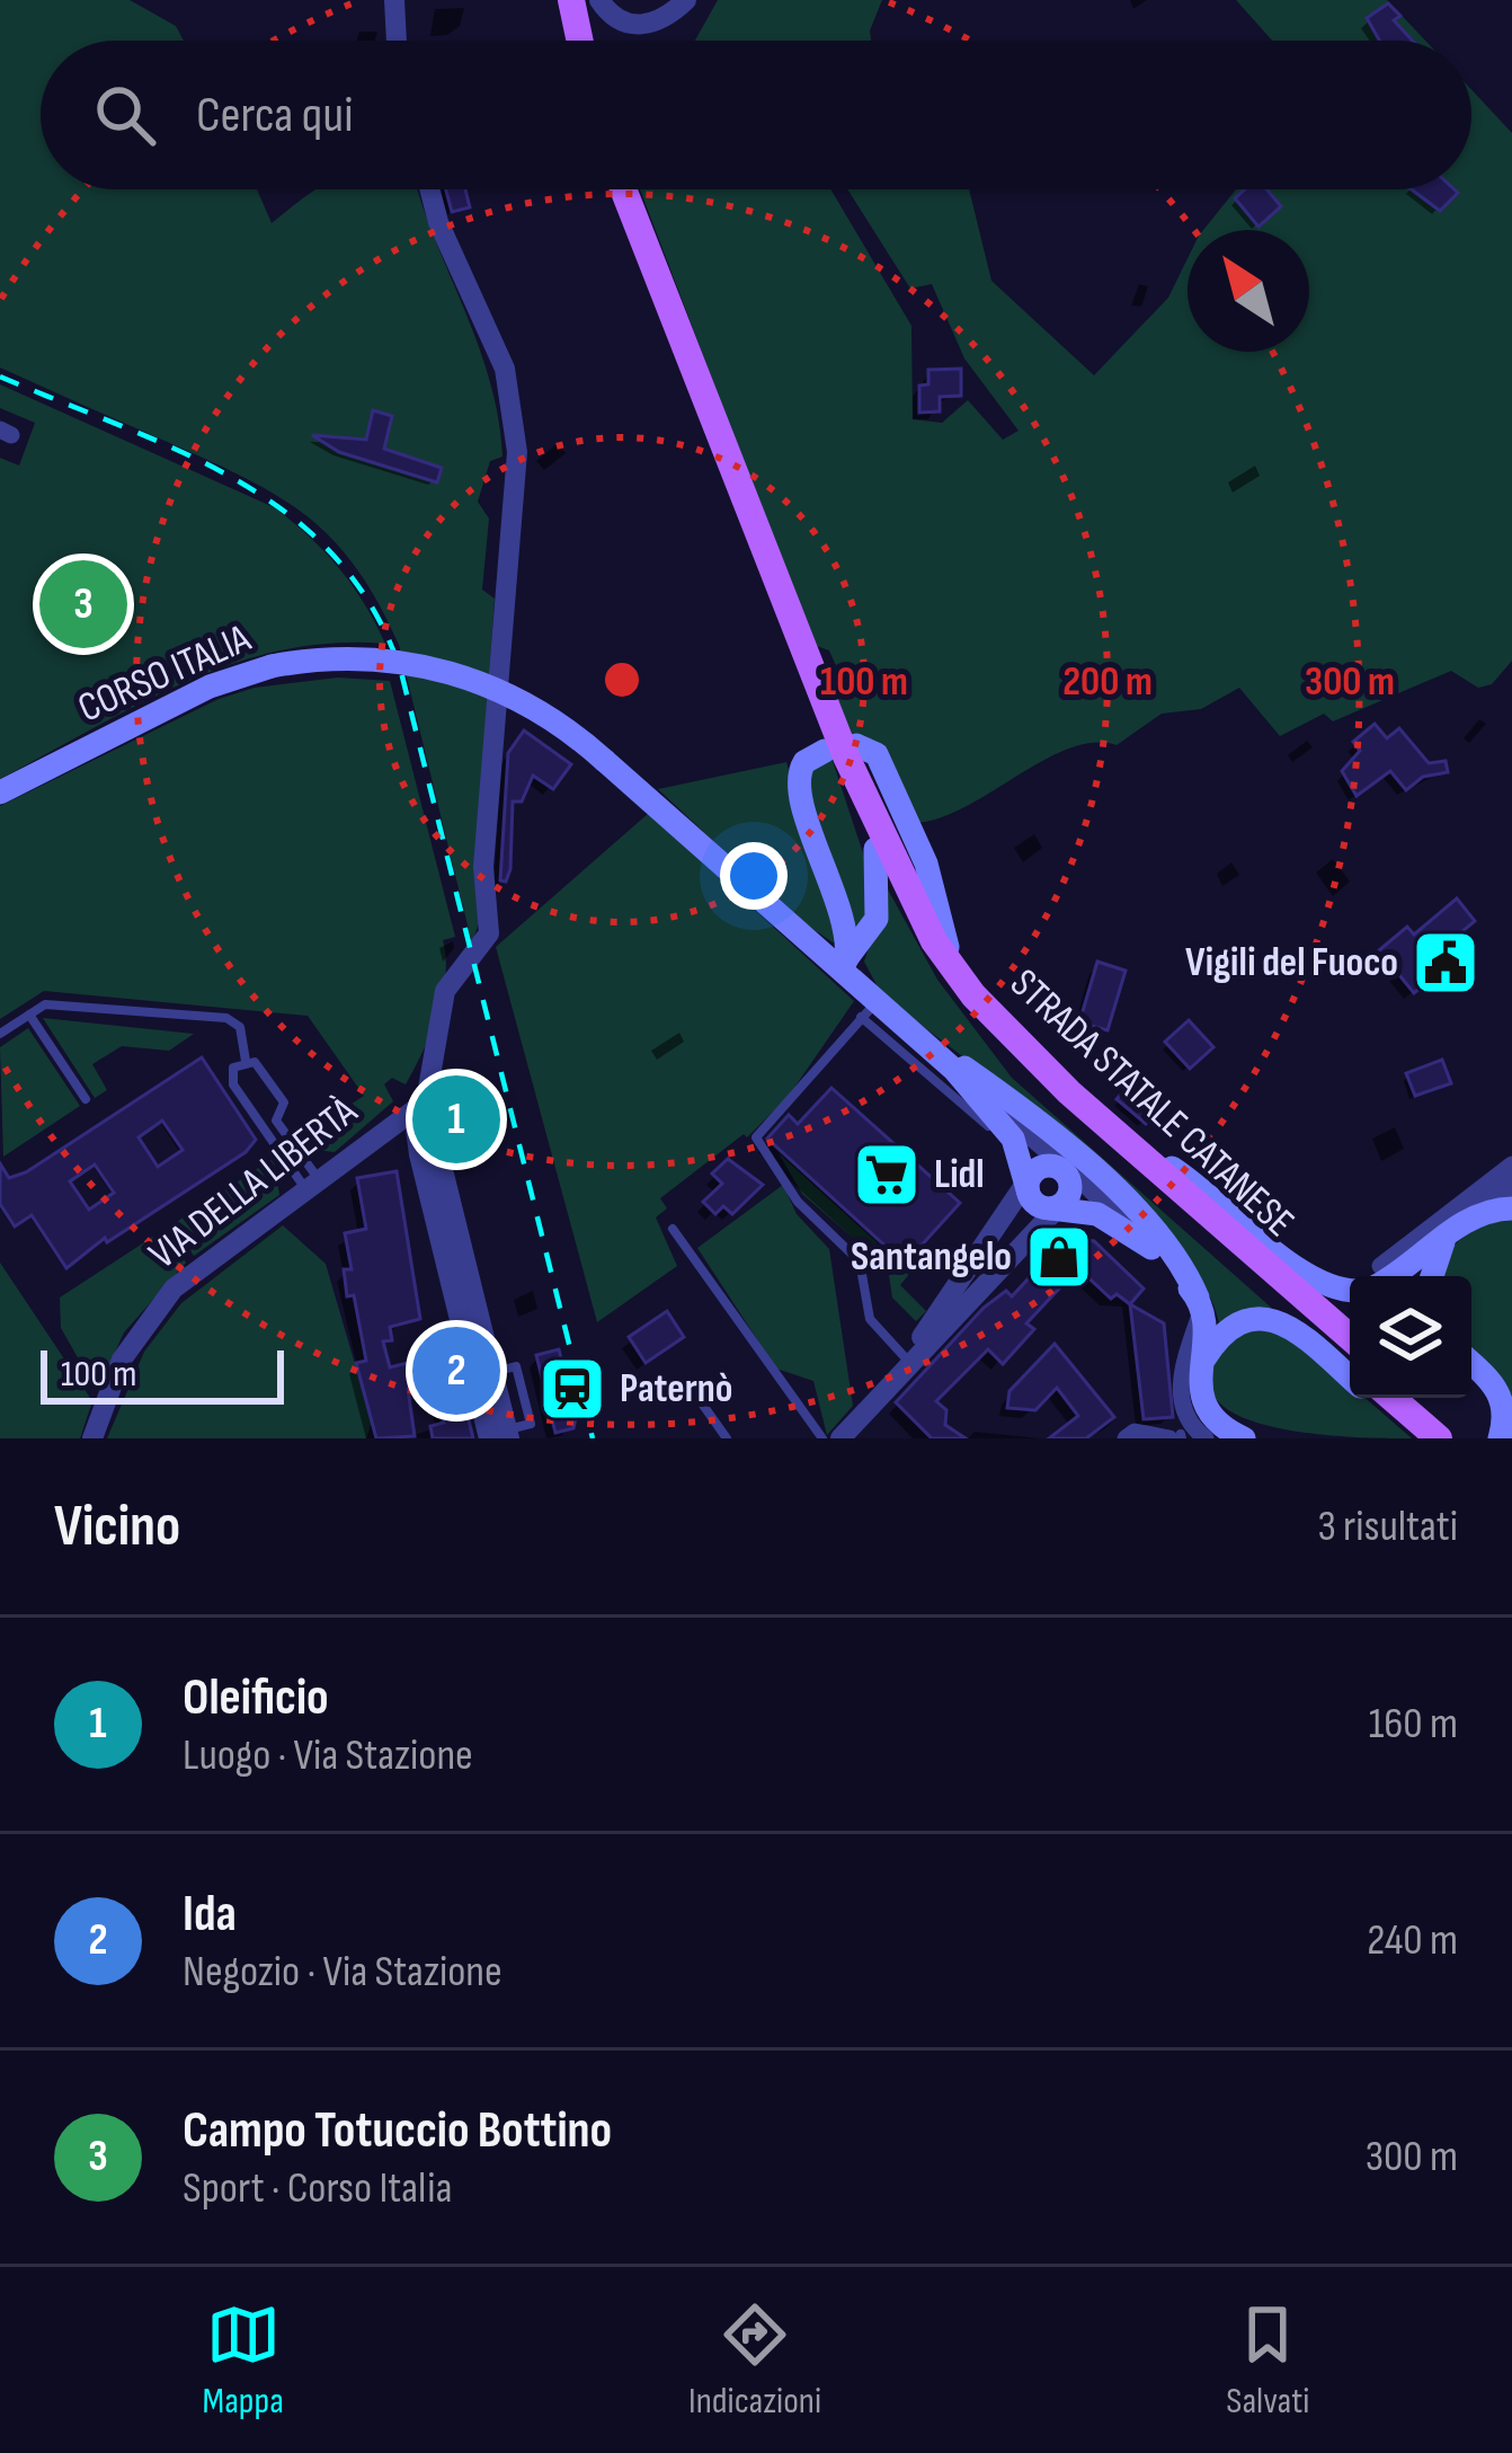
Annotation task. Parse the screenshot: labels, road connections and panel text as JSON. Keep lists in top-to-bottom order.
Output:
{
  "streets": {
    "main road": ["CORSO ITALIA", "STRADA STATALE CATANESE"],
    "street": ["VIA DELLA LIBERTÀ"]
  },
  "places": {
    "public building": ["Vigili del Fuoco"],
    "supermarket": ["Lidl"],
    "shop": ["Santangelo"],
    "station": ["Paternò"]
  },
  "scale_bar": "100 m",
  "north": "top left",
  "page": {
    "search": "Cerca qui",
    "pins": ["3", "1", "2"],
    "scale": "100 m",
    "heading": ["Vicino", "3 risultati"],
    "list": [
      {
        "mark": "1",
        "name": "Oleificio",
        "note": "Luogo · Via Stazione",
        "value": "160 m"
      },
      {
        "mark": "2",
        "name": "Ida",
        "note": "Negozio · Via Stazione",
        "value": "240 m"
      },
      {
        "mark": "3",
        "name": "Campo Totuccio Bottino",
        "note": "Sport · Corso Italia",
        "value": "300 m"
      }
    ],
    "nav": ["Mappa", "Indicazioni", "Salvati"]
  },
  "rings": ["100 m", "200 m", "300 m"]
}
